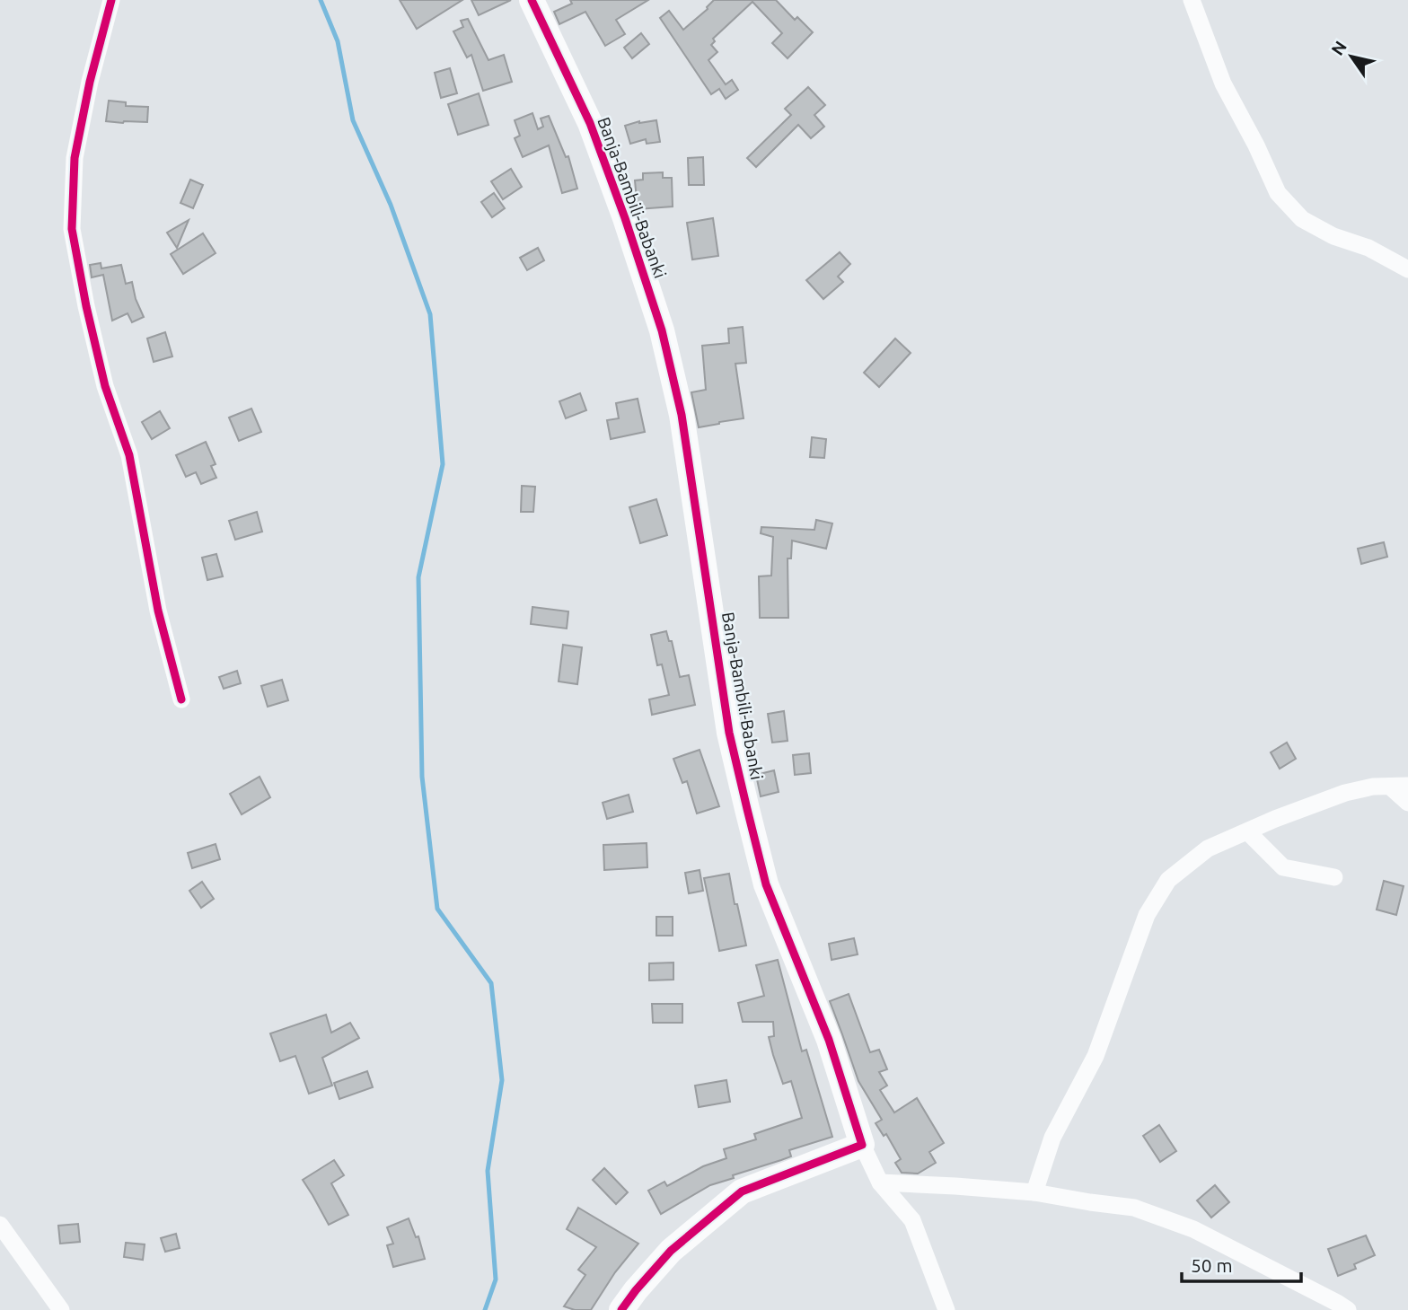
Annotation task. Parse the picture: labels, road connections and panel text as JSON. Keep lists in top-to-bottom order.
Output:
{
  "streets": {
    "street": ["Banja-Bambili-Babanki"]
  },
  "scale_bar": "50 m",
  "north": "top left"
}
